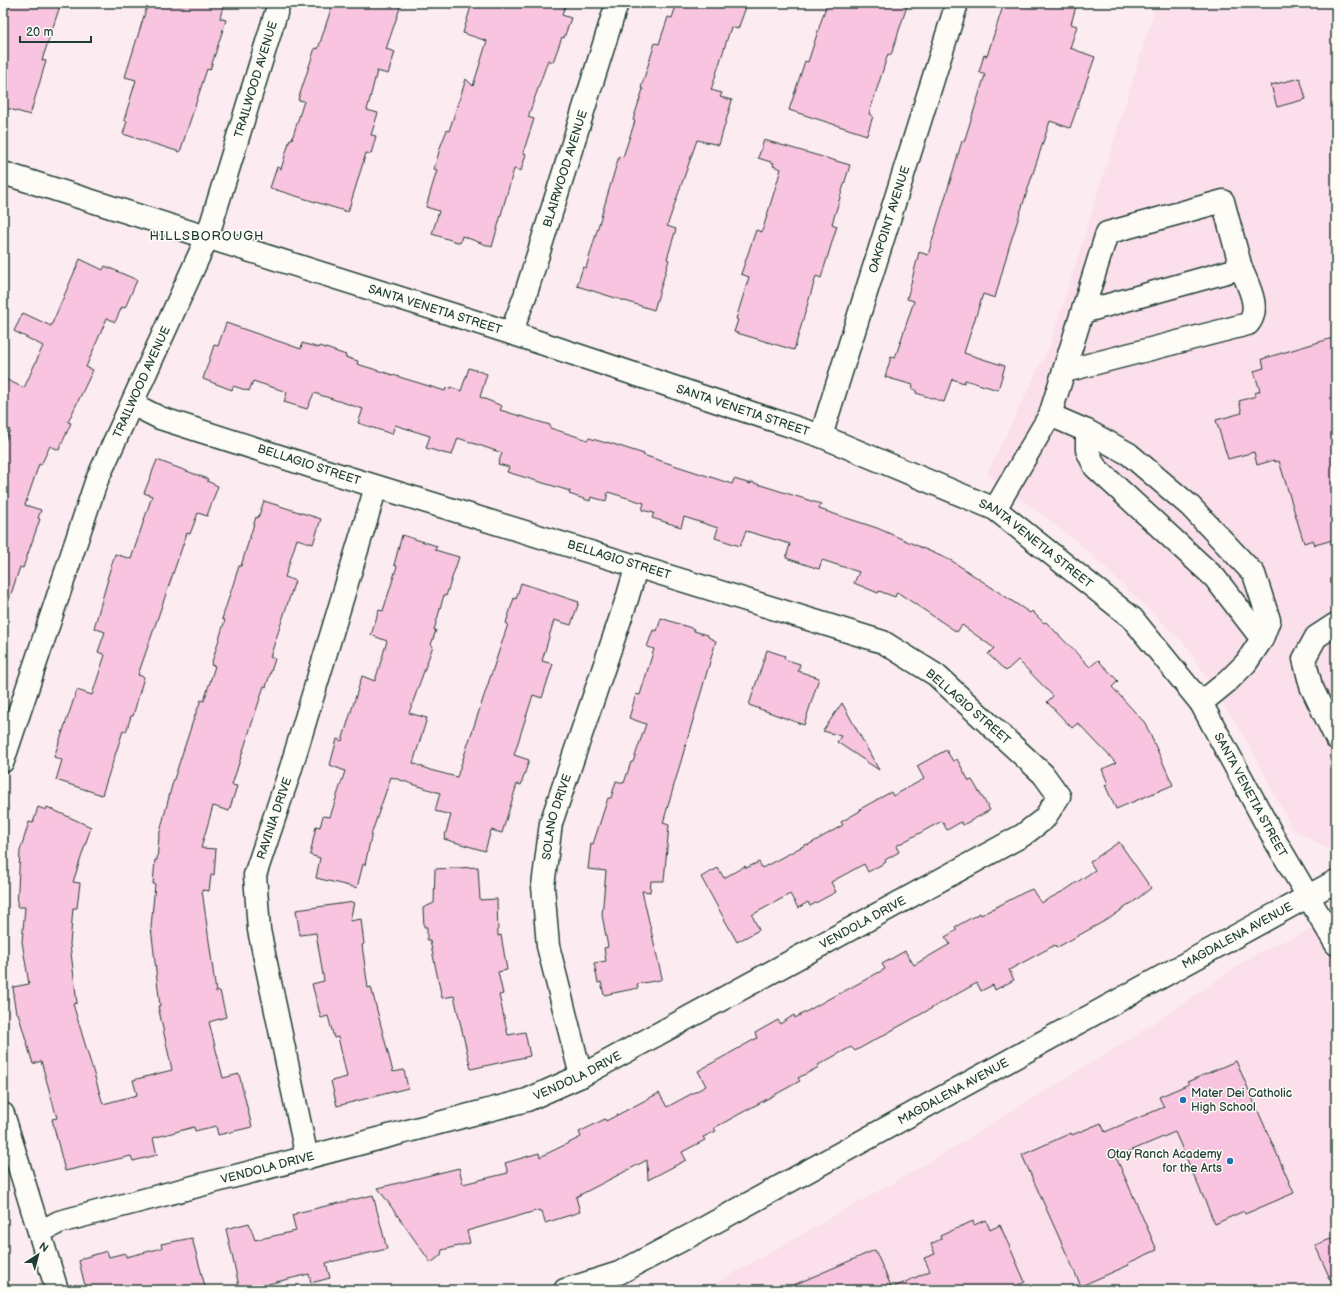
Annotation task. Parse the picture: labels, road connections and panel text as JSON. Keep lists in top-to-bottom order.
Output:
{
  "streets": {
    "street": [
      "TRAILWOOD AVENUE",
      "BLAIRWOOD AVENUE",
      "OAKPOINT AVENUE",
      "SANTA VENETIA STREET",
      "BELLAGIO STREET",
      "RAVINIA DRIVE",
      "SOLANO DRIVE",
      "VENDOLA DRIVE",
      "MAGDALENA AVENUE"
    ]
  },
  "crossings": [
    ["TRAILWOOD AVENUE", "SANTA VENETIA STREET"],
    ["TRAILWOOD AVENUE", "BELLAGIO STREET"],
    ["BLAIRWOOD AVENUE", "SANTA VENETIA STREET"],
    ["OAKPOINT AVENUE", "SANTA VENETIA STREET"],
    ["SANTA VENETIA STREET", "MAGDALENA AVENUE"],
    ["BELLAGIO STREET", "RAVINIA DRIVE"],
    ["BELLAGIO STREET", "SOLANO DRIVE"],
    ["BELLAGIO STREET", "VENDOLA DRIVE"],
    ["RAVINIA DRIVE", "VENDOLA DRIVE"],
    ["SOLANO DRIVE", "VENDOLA DRIVE"]
  ],
  "districts": ["HILLSBOROUGH"],
  "places": ["Mater Dei Catholic High School", "Otay Ranch Academy for the Arts"],
  "scale_bar": "20 m",
  "north": "top right"
}
